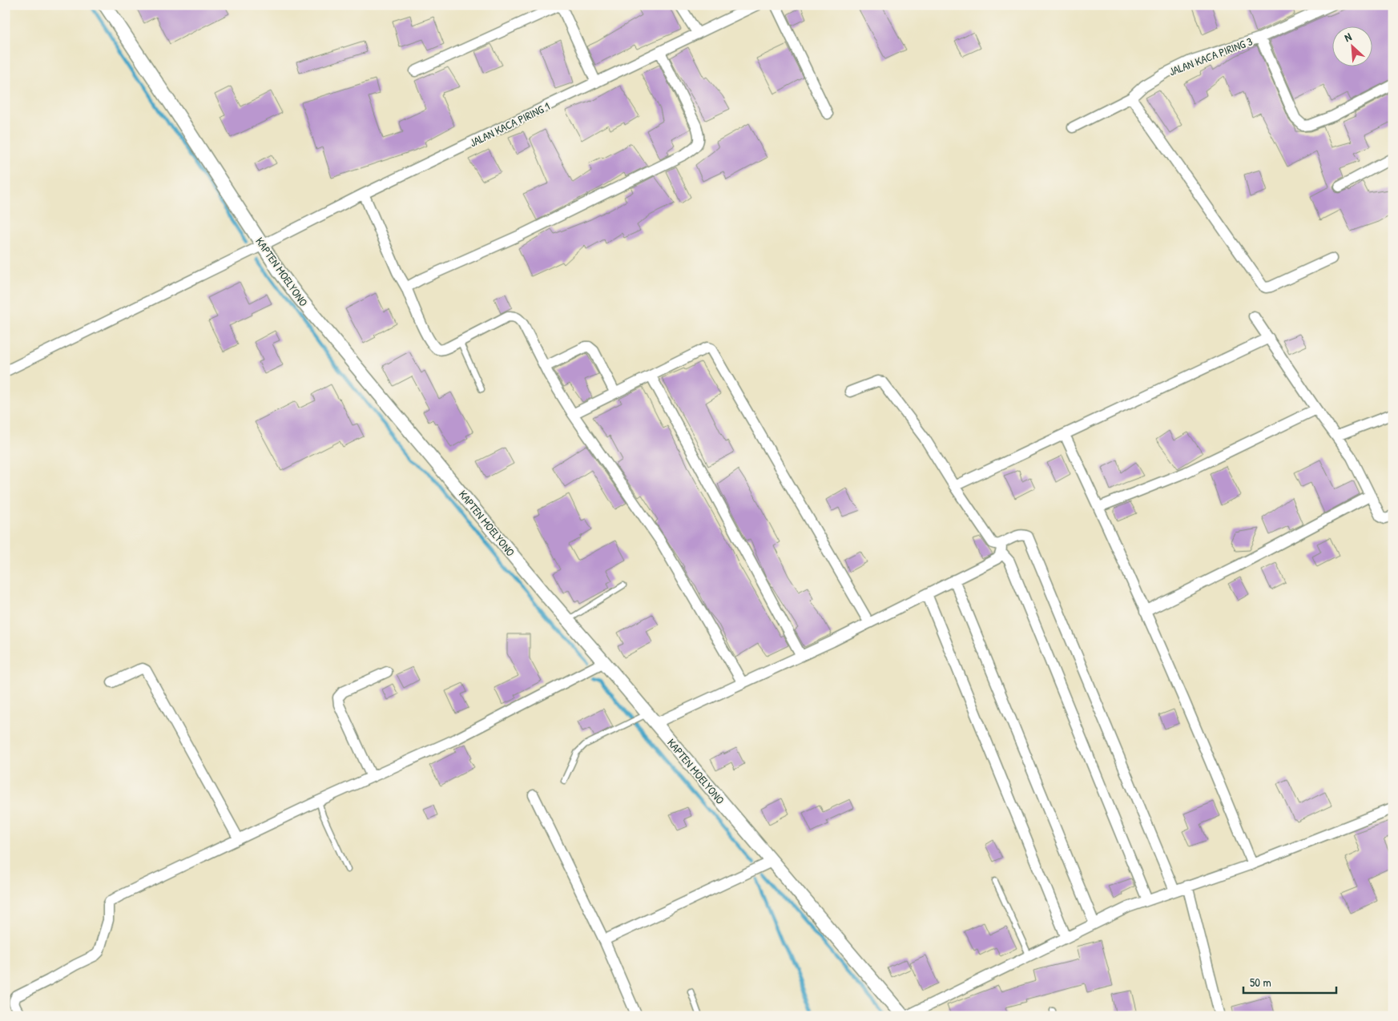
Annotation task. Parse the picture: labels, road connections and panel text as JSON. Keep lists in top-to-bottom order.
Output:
{
  "streets": {
    "street": ["JALAN KACA PIRING 3", "JALAN KACA PIRING 1", "KAPTEN MOELYONO"]
  },
  "crossings": [
    ["JALAN KACA PIRING 1", "KAPTEN MOELYONO"]
  ],
  "scale_bar": "50 m",
  "north": "top left"
}
